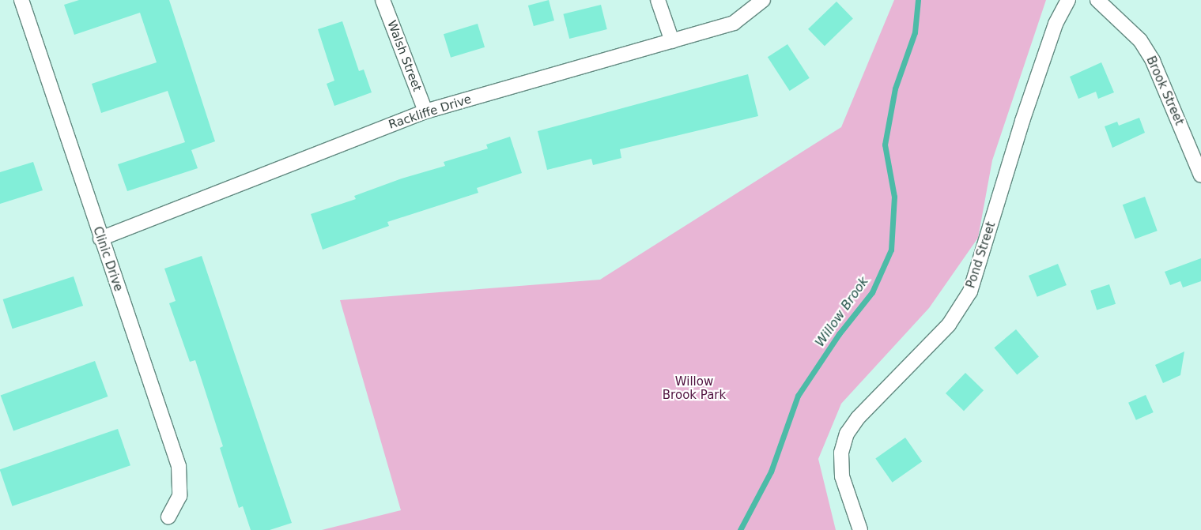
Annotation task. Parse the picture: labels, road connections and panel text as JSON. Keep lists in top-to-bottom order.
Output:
{
  "streets": {
    "street": [
      "Walsh Street",
      "Brook Street",
      "Rackliffe Drive",
      "Pond Street",
      "Clinic Drive"
    ]
  },
  "crossings": [
    ["Walsh Street", "Rackliffe Drive"],
    ["Rackliffe Drive", "Clinic Drive"]
  ],
  "water": ["Willow Brook"],
  "parks": ["Willow Brook Park"]
}
